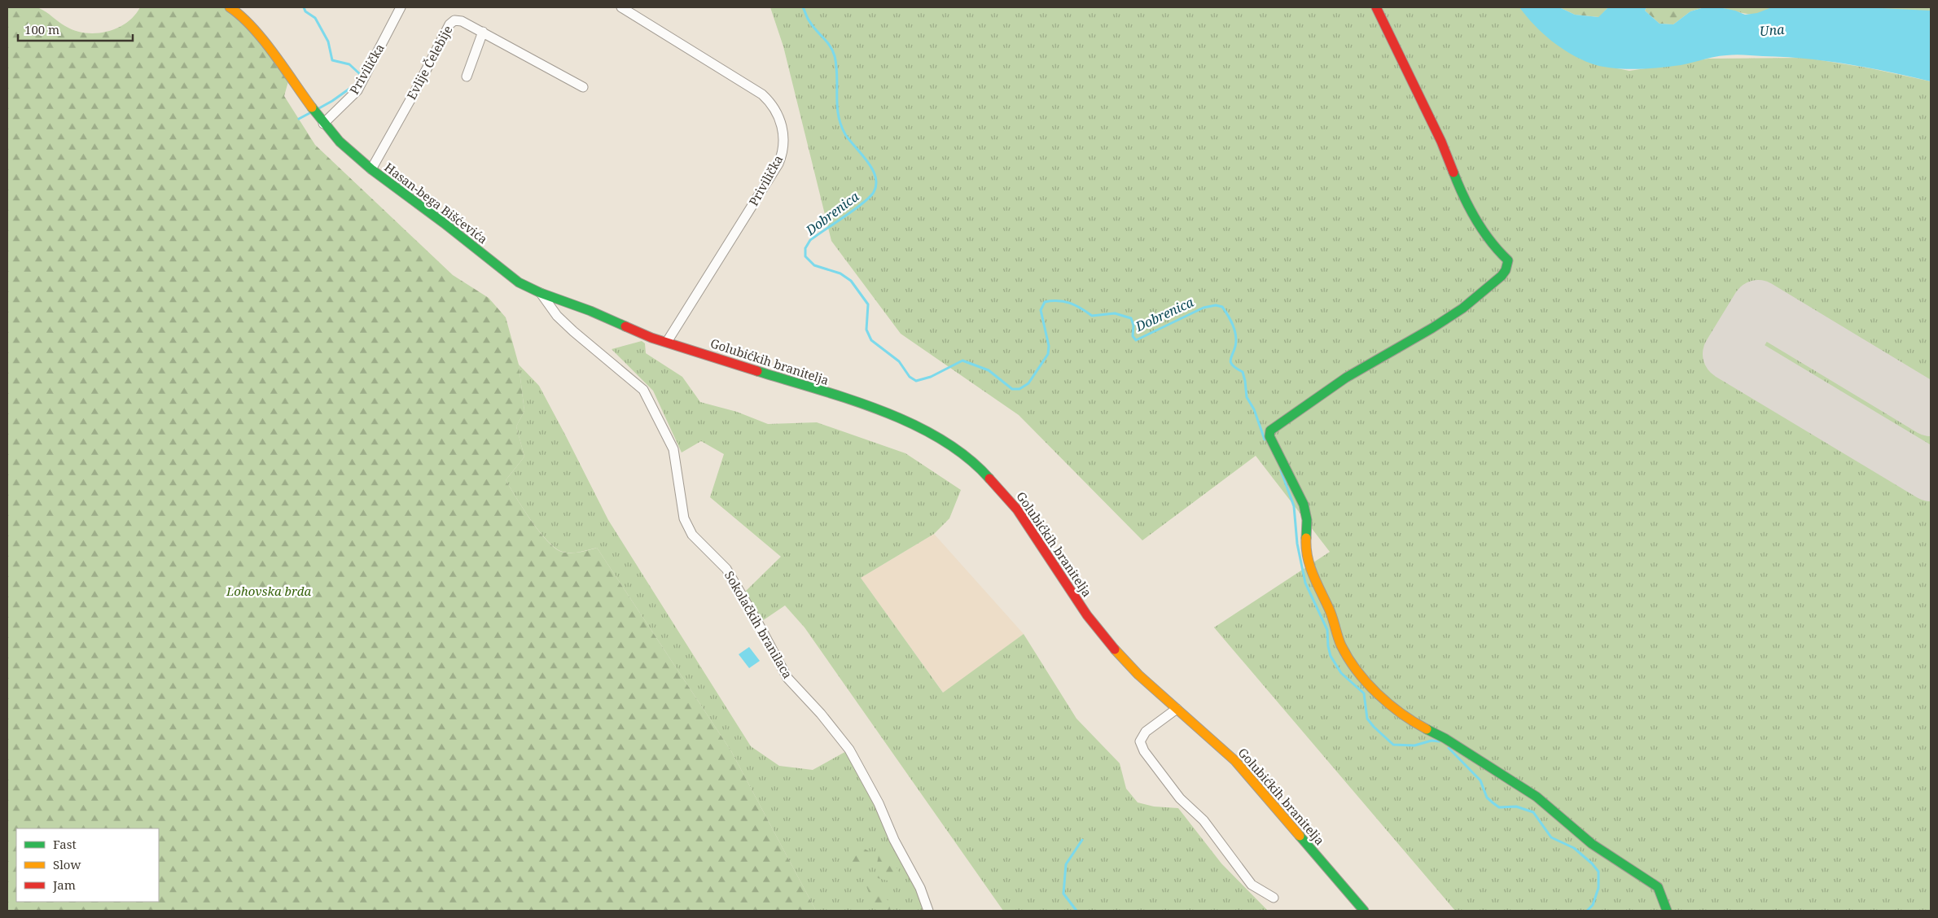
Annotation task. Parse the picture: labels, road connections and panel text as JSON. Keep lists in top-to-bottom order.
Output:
{
  "streets": {
    "street": [
      "Evlije Čelebije",
      "Privilička",
      "Hasan-bega Bišćevića",
      "Golubićkih branitelja",
      "Sokolačkih branilaca"
    ]
  },
  "crossings": [
    ["Evlije Čelebije", "Hasan-bega Bišćevića"],
    ["Privilička", "Hasan-bega Bišćevića"],
    ["Privilička", "Golubićkih branitelja"],
    ["Hasan-bega Bišćevića", "Golubićkih branitelja"],
    ["Hasan-bega Bišćevića", "Sokolačkih branilaca"],
    ["Golubićkih branitelja", "Sokolačkih branilaca"]
  ],
  "water": ["Una", "Dobrenica"],
  "parks": ["Lohovska brda"],
  "legend": ["Fast", "Slow", "Jam"],
  "scale_bar": "100 m"
}
